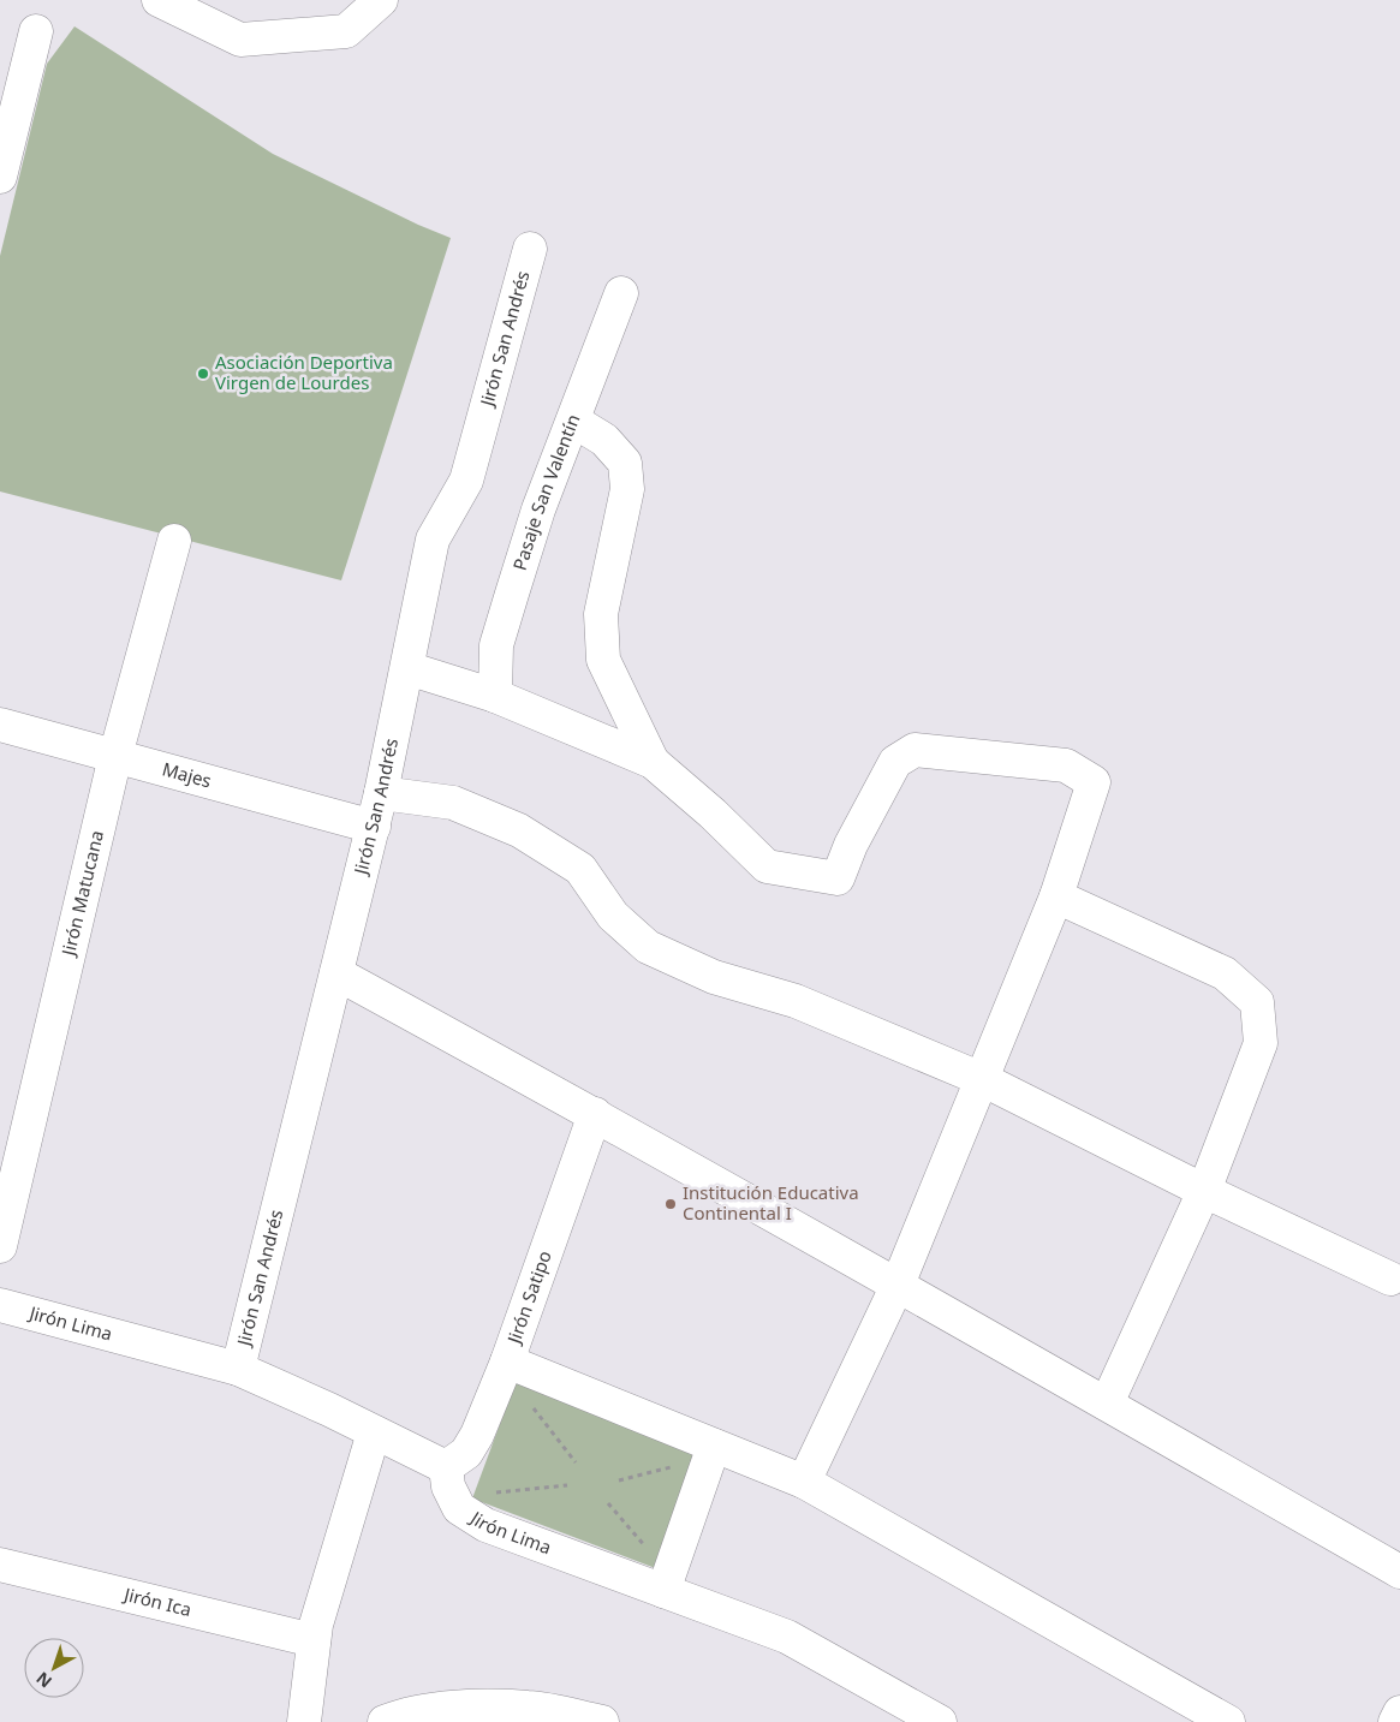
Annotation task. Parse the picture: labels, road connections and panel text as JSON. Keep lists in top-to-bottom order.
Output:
{
  "streets": {
    "street": [
      "Jirón San Andrés",
      "Pasaje San Valentín",
      "Majes",
      "Jirón Matucana",
      "Jirón Satipo",
      "Jirón Lima",
      "Jirón Ica"
    ]
  },
  "crossings": [
    ["Jirón San Andrés", "Majes"],
    ["Jirón San Andrés", "Jirón Lima"],
    ["Majes", "Jirón Matucana"],
    ["Jirón Satipo", "Jirón Lima"]
  ],
  "places": ["Asociación Deportiva Virgen de Lourdes", "Institución Educativa Continental I"],
  "north": "bottom left"
}
